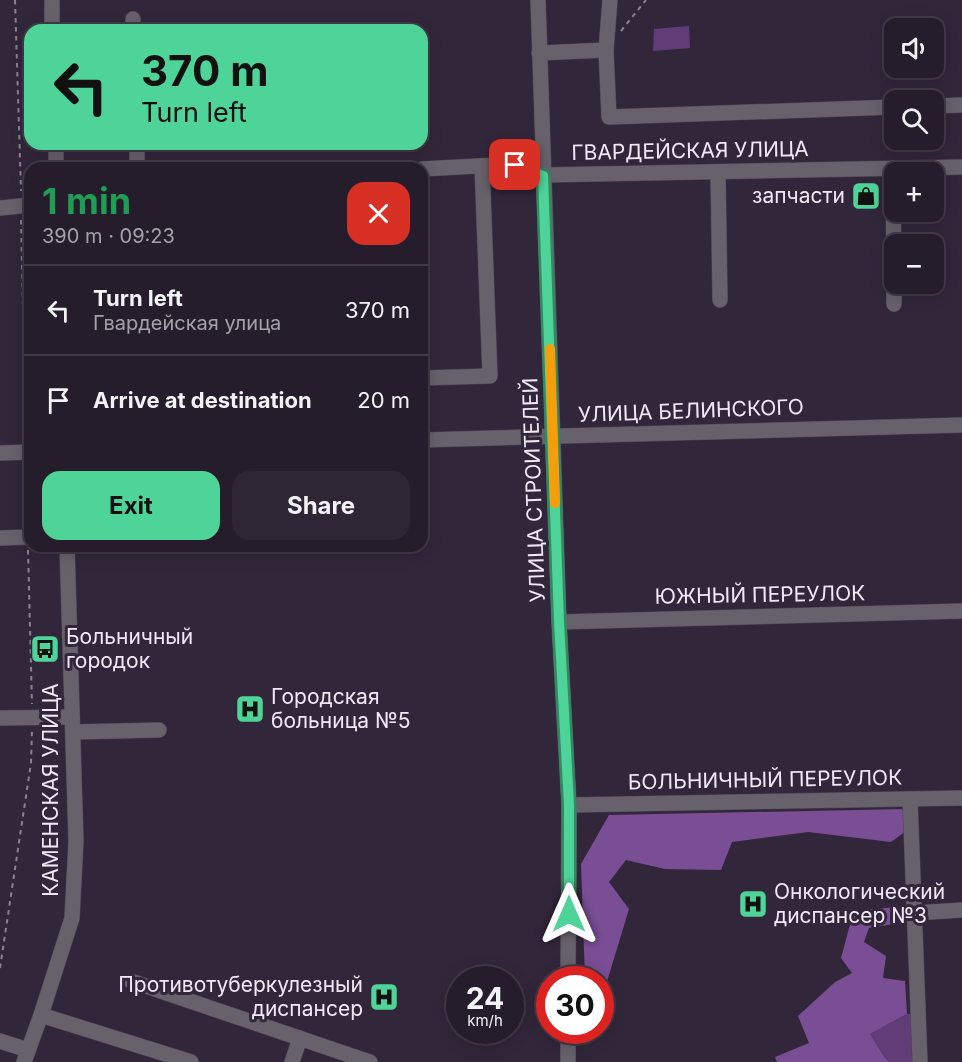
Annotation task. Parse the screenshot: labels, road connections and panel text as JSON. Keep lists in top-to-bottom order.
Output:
{
  "streets": {
    "street": [
      "ГВАРДЕЙСКАЯ УЛИЦА",
      "УЛИЦА БЕЛИНСКОГО",
      "УЛИЦА СТРОИТЕЛЕЙ",
      "ЮЖНЫЙ ПЕРЕУЛОК",
      "БОЛЬНИЧНЫЙ ПЕРЕУЛОК",
      "КАМЕНСКАЯ УЛИЦА"
    ]
  },
  "crossings": [
    ["ГВАРДЕЙСКАЯ УЛИЦА", "УЛИЦА СТРОИТЕЛЕЙ"],
    ["УЛИЦА БЕЛИНСКОГО", "УЛИЦА СТРОИТЕЛЕЙ"],
    ["УЛИЦА СТРОИТЕЛЕЙ", "ЮЖНЫЙ ПЕРЕУЛОК"],
    ["УЛИЦА СТРОИТЕЛЕЙ", "БОЛЬНИЧНЫЙ ПЕРЕУЛОК"]
  ],
  "places": {
    "shop": ["запчасти"],
    "bus stop": ["Больничный городок"],
    "hospital": ["Городская больница №5", "Онкологический диспансер №3", "Противотуберкулезный диспансер"]
  },
  "page": {
    "map_buttons": ["+", "−"],
    "turn": ["370 m", "Turn left"],
    "heading": ["1 min", "390 m · 09:23"],
    "list": [
      {
        "name": "Turn left",
        "note": "Гвардейская улица",
        "value": "370 m"
      },
      {
        "name": "Arrive at destination",
        "value": "20 m"
      }
    ],
    "buttons": ["Exit", "Share"],
    "speed": "24 km/h",
    "limit": "30"
  }
}
